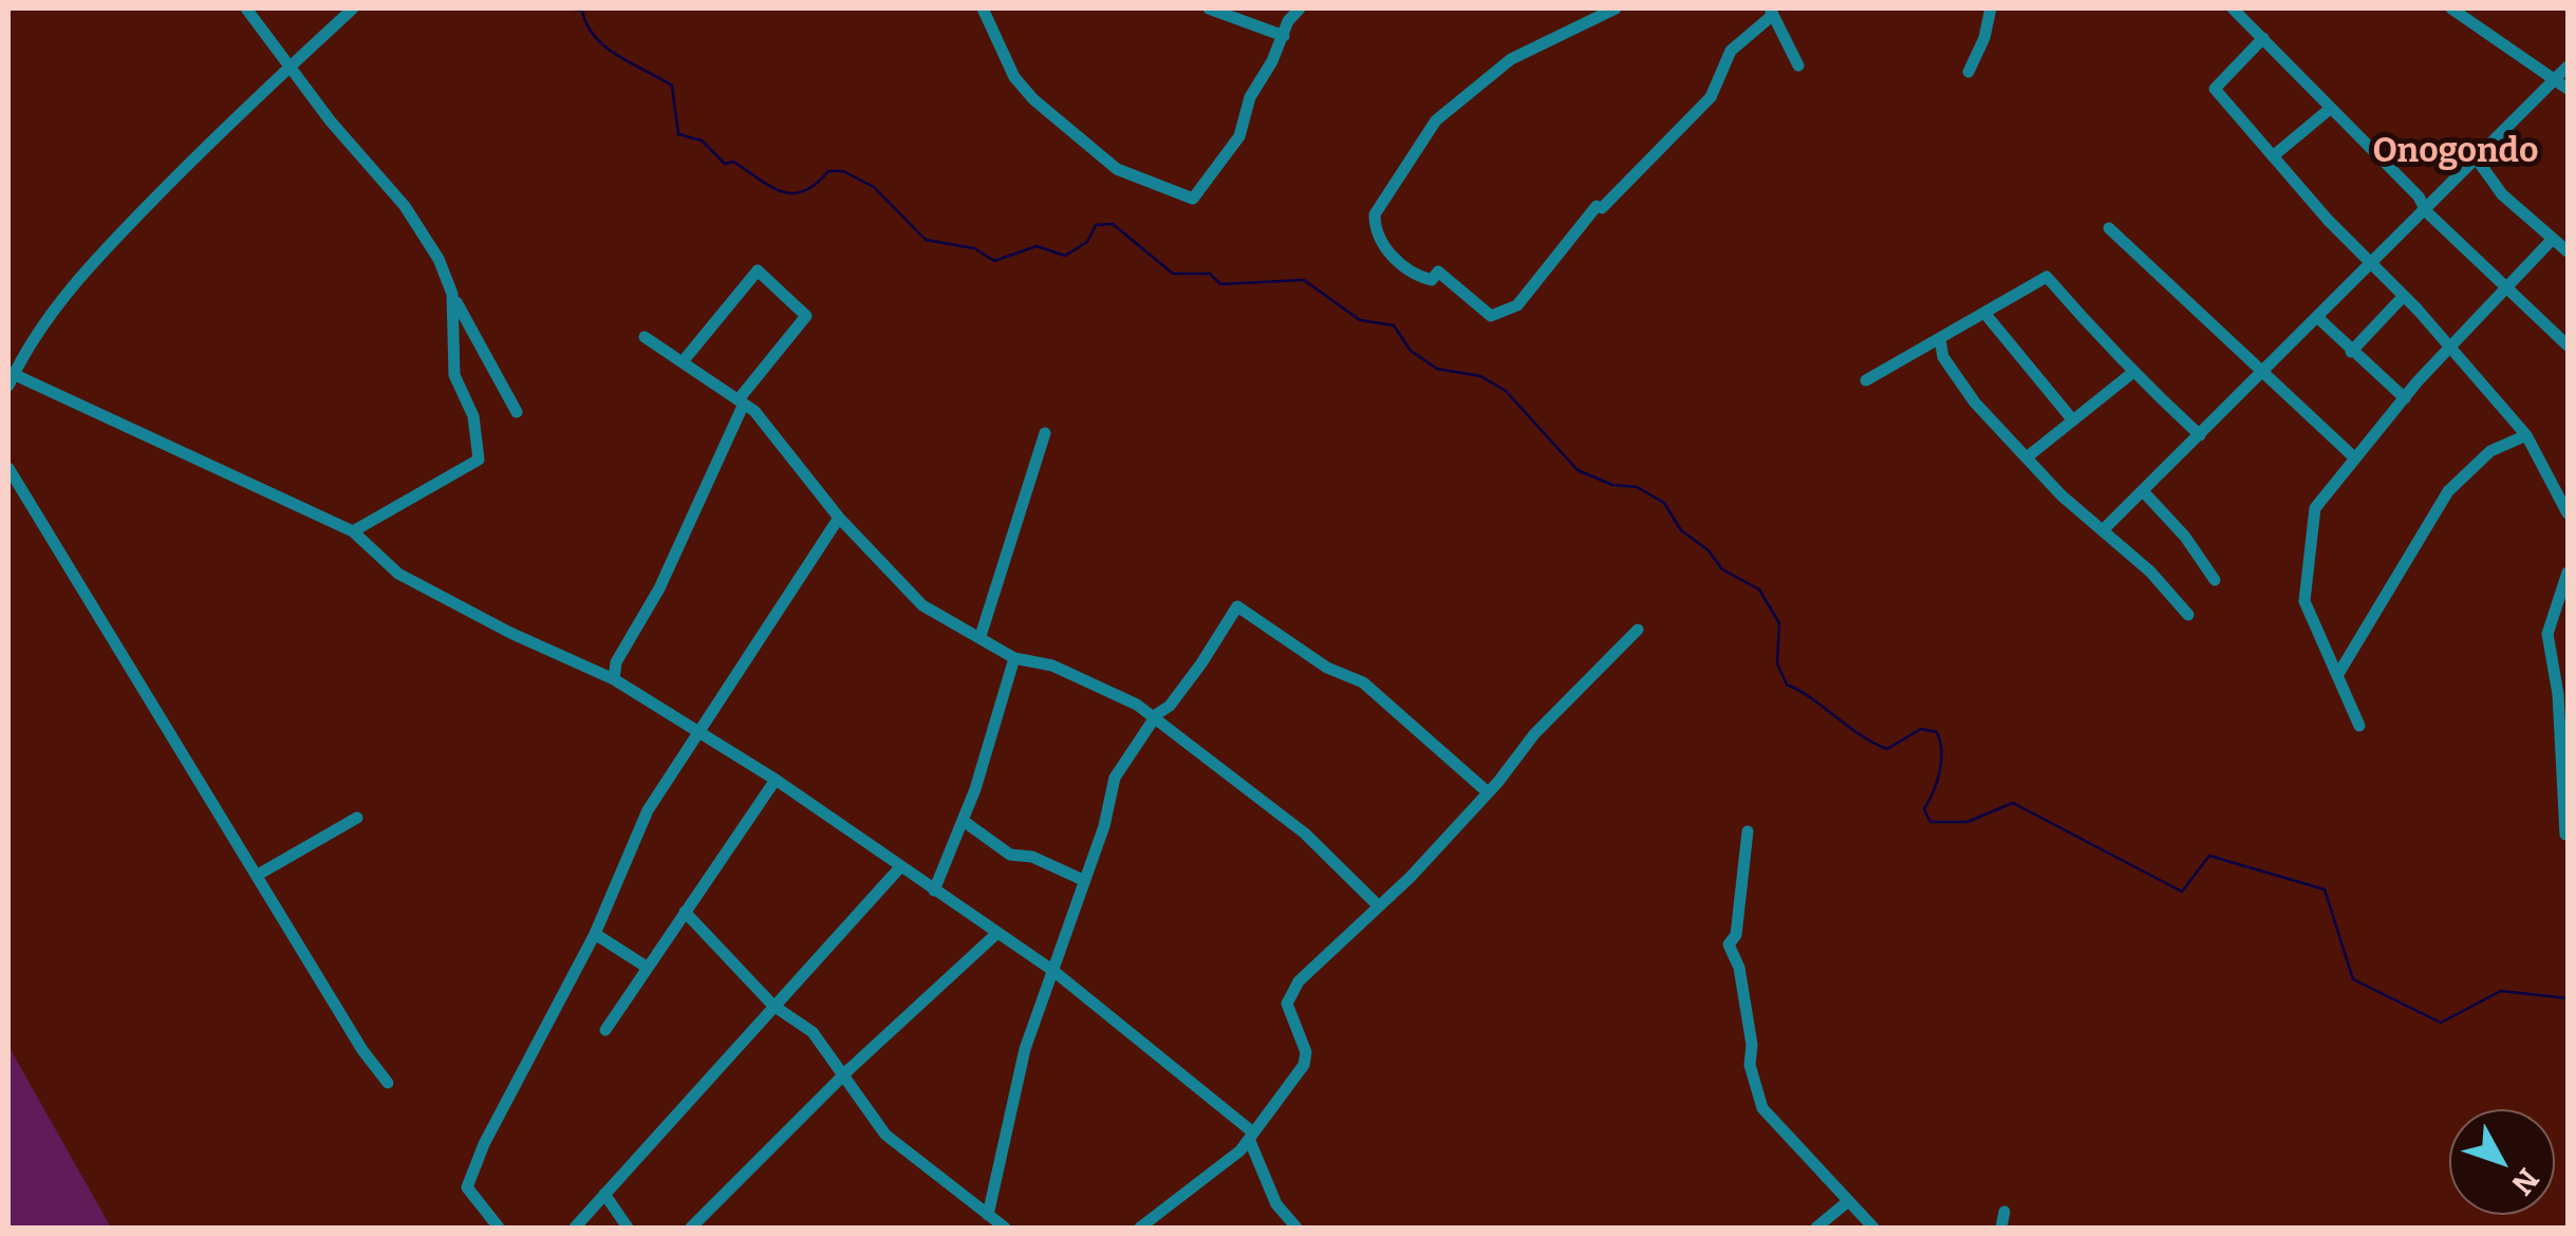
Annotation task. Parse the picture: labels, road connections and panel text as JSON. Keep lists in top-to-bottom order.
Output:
{
  "districts": ["Onogondo"],
  "north": "bottom right"
}
